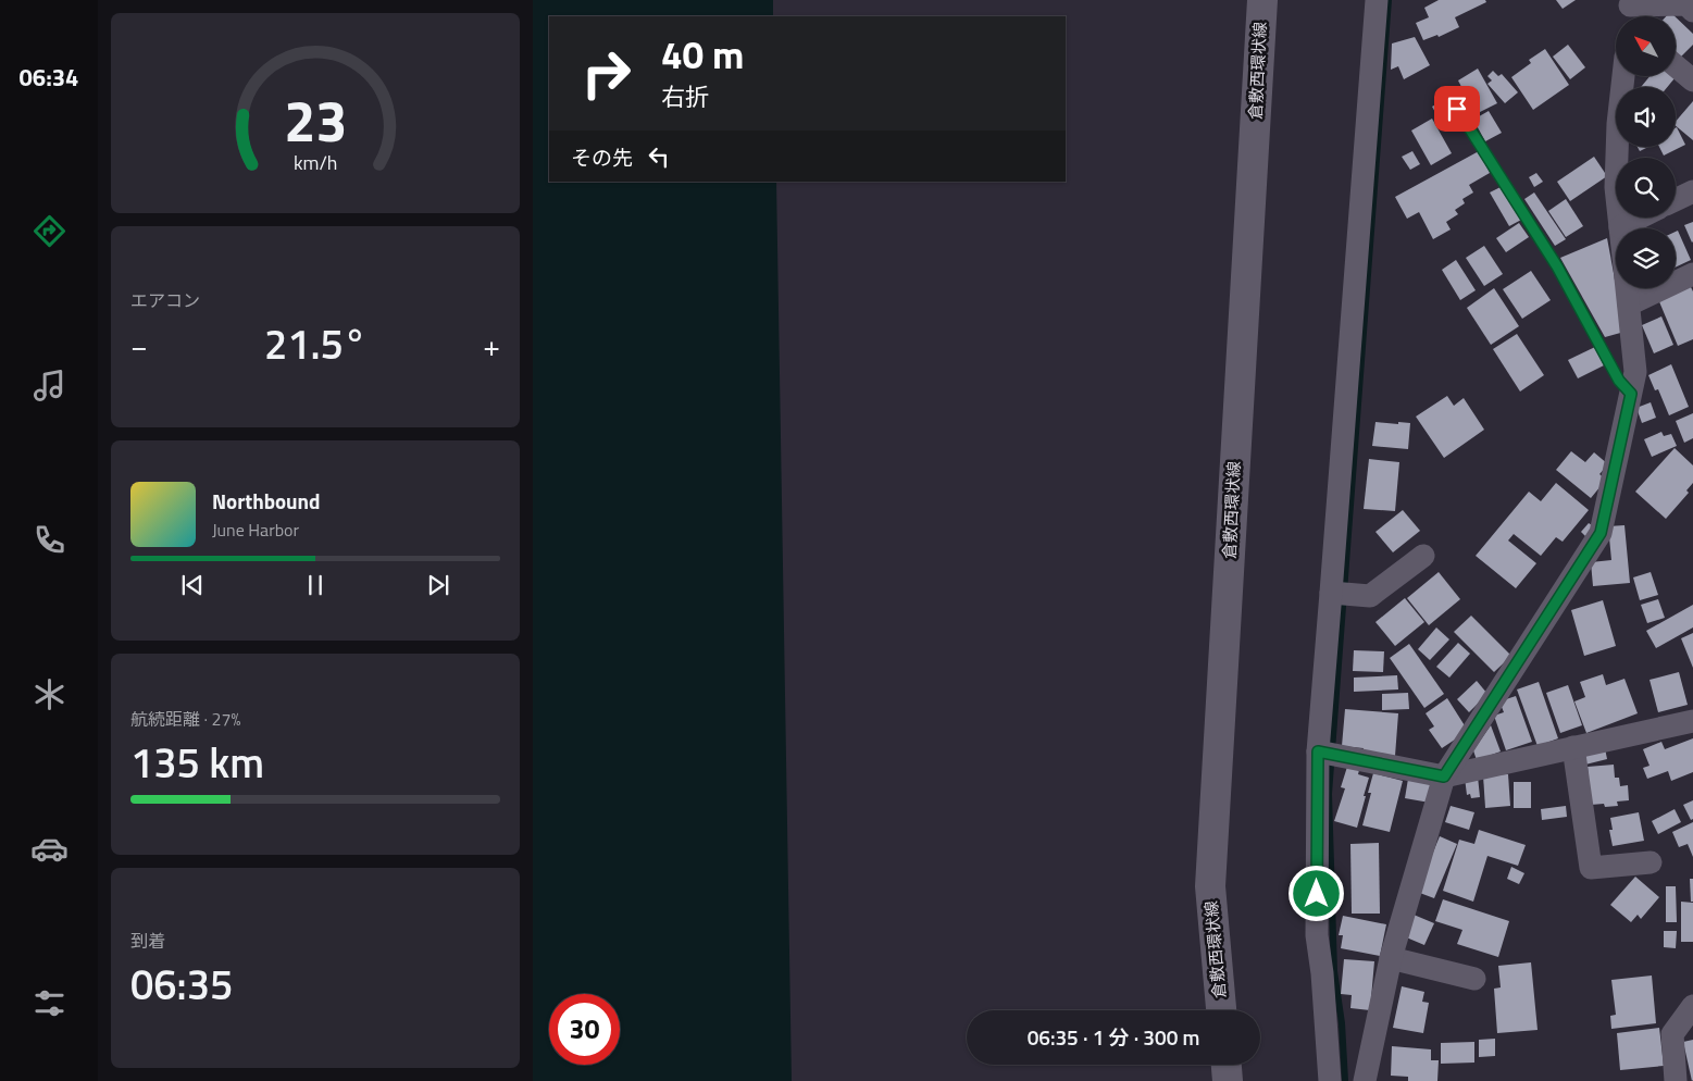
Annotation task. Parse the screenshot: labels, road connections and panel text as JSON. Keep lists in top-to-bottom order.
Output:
{
  "streets": {
    "main road": ["倉敷西環状線"]
  },
  "north": "top left",
  "page": {
    "tabs": "06:34",
    "turn": ["40 m", "右折"],
    "then": "その先",
    "tile": [
      "エアコン",
      ["航続距離 · 27%", "135 km"],
      ["到着", "06:35"]
    ],
    "heat": ["−", "21.5°", "+"],
    "song": ["Northbound", "June Harbor"],
    "limit": "30",
    "trip": "06:35 · 1 分 · 300 m",
    "gauge": ["23", "km/h"]
  }
}
